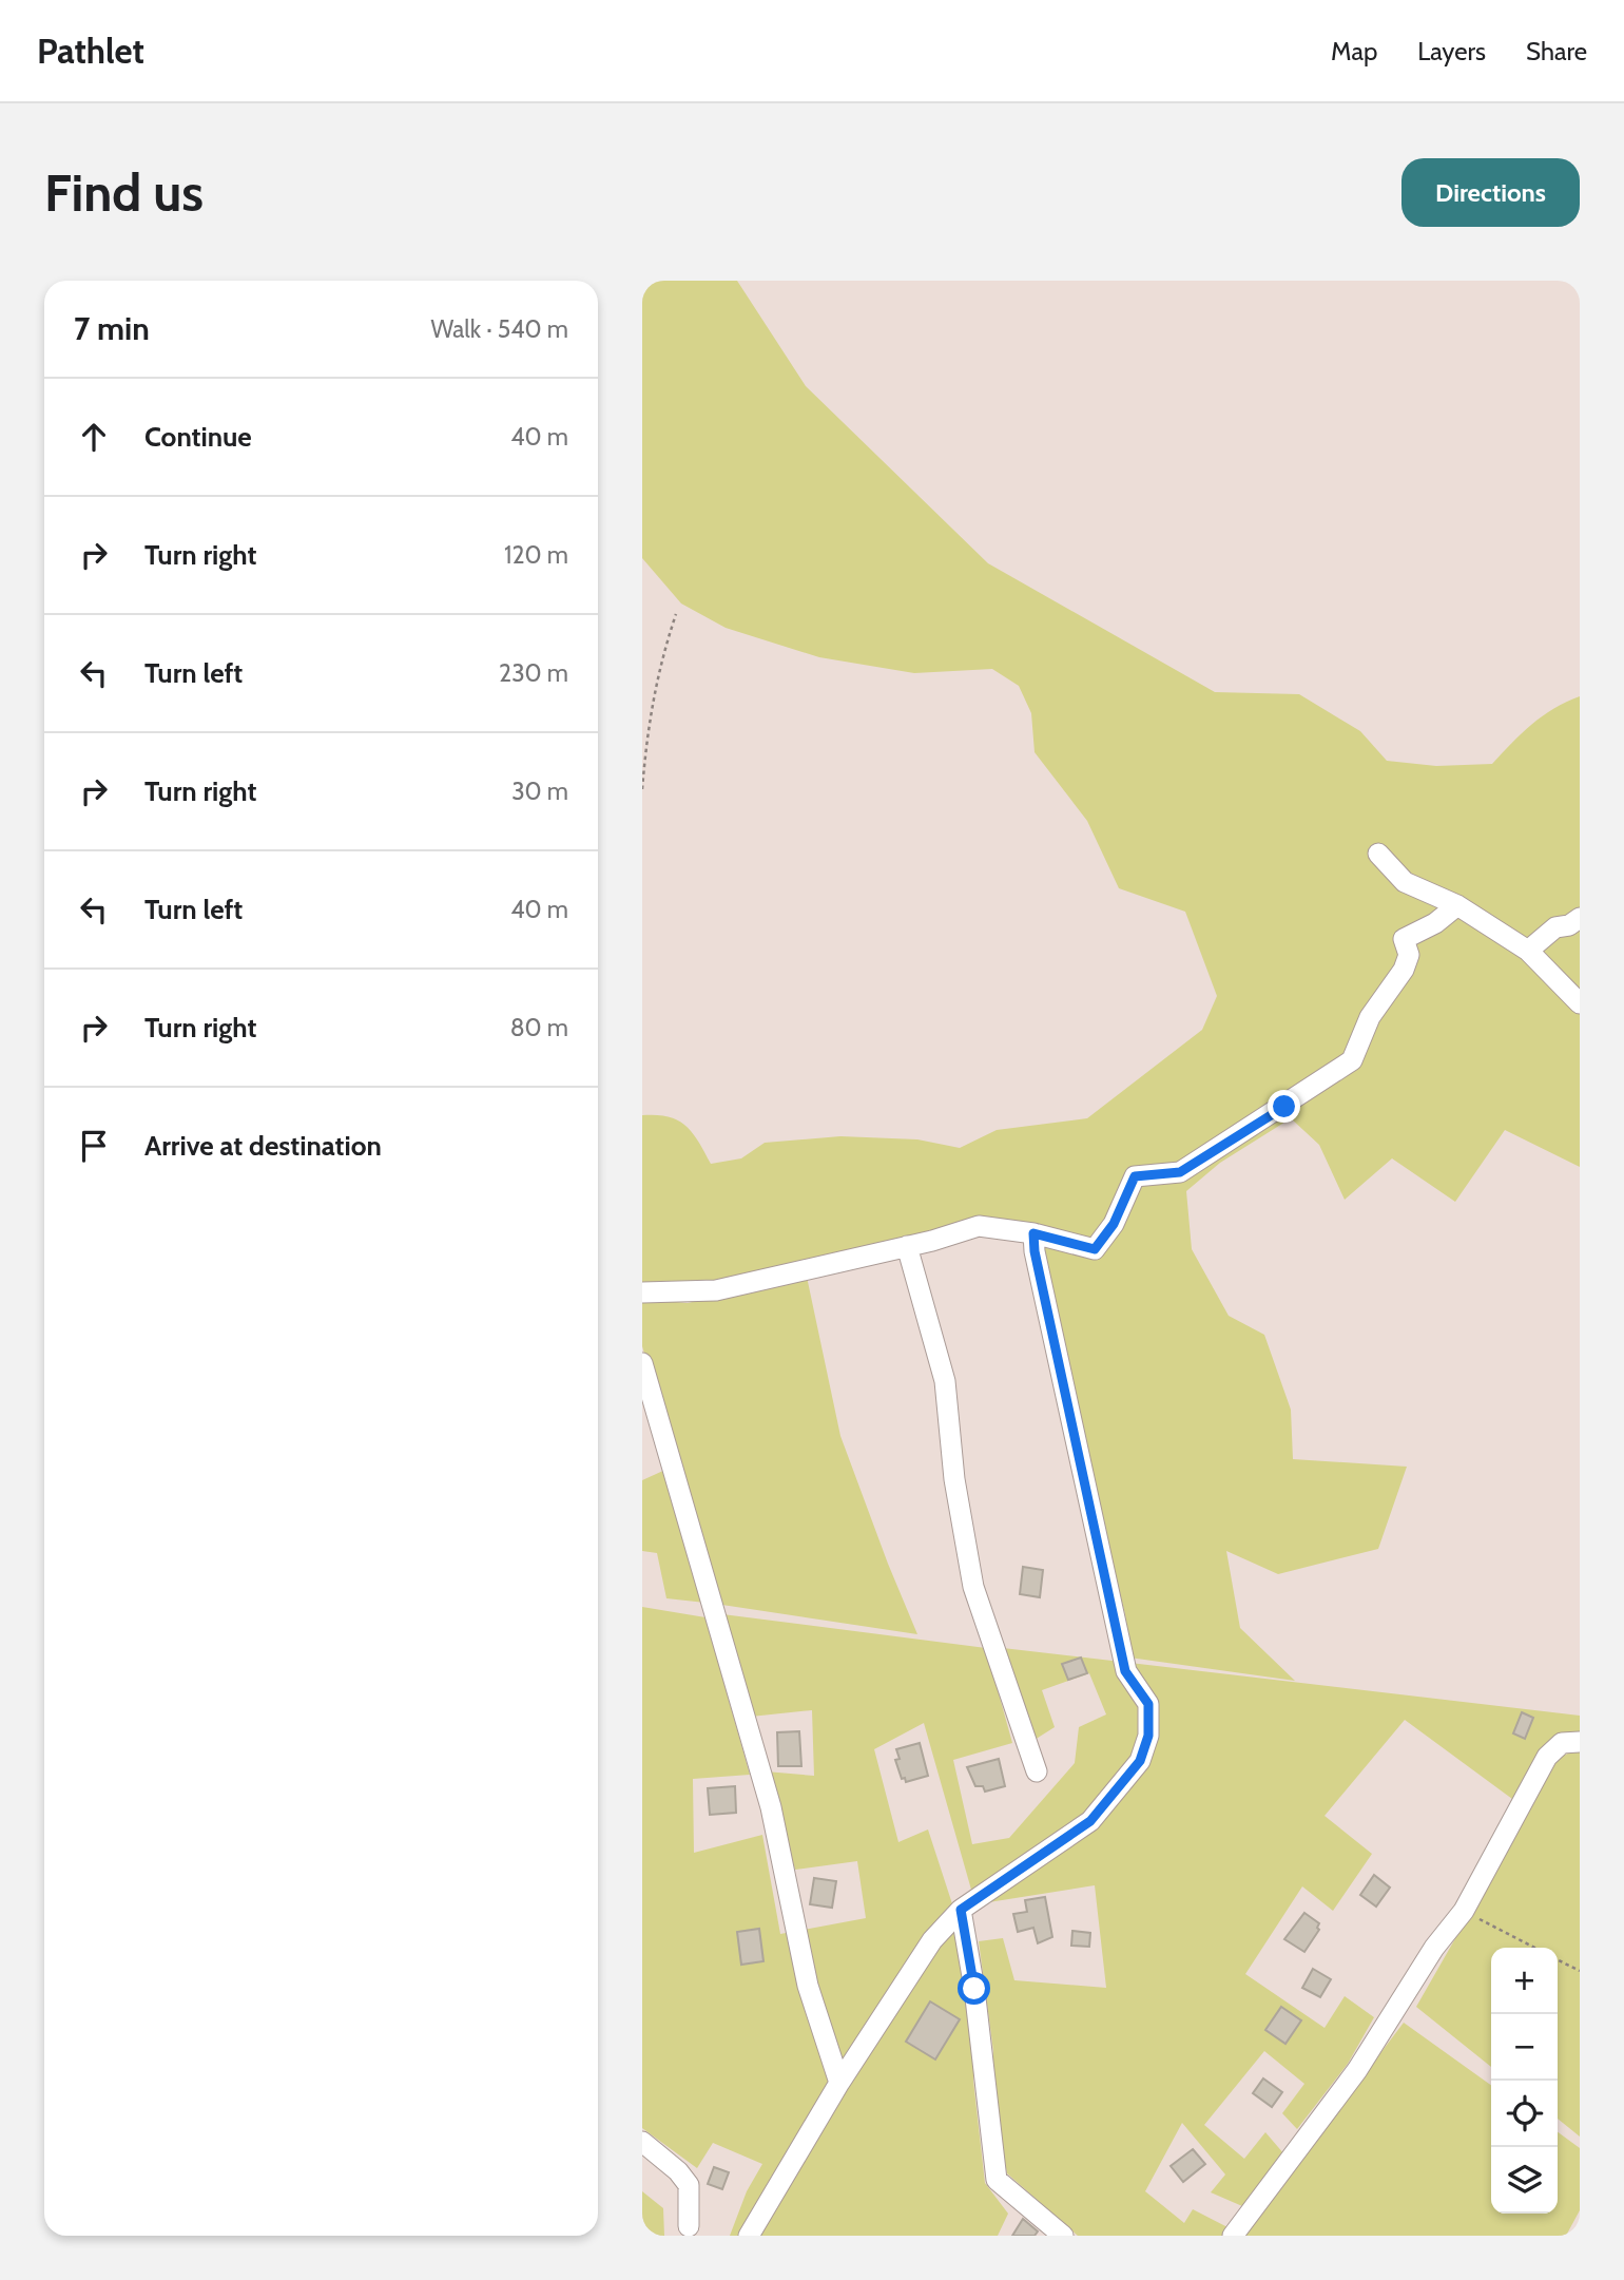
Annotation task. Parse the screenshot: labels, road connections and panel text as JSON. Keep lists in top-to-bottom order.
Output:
{
  "page": {
    "header": "Pathlet",
    "nav": ["Map", "Layers", "Share"],
    "buttons": "Directions",
    "title": "Find us",
    "heading": ["7 min", "Walk · 540 m"],
    "list": [
      ["Continue", "40 m"],
      ["Turn right", "120 m"],
      ["Turn left", "230 m"],
      ["Turn right", "30 m"],
      ["Turn left", "40 m"],
      ["Turn right", "80 m"],
      "Arrive at destination"
    ],
    "map_buttons": ["+", "−"]
  }
}
